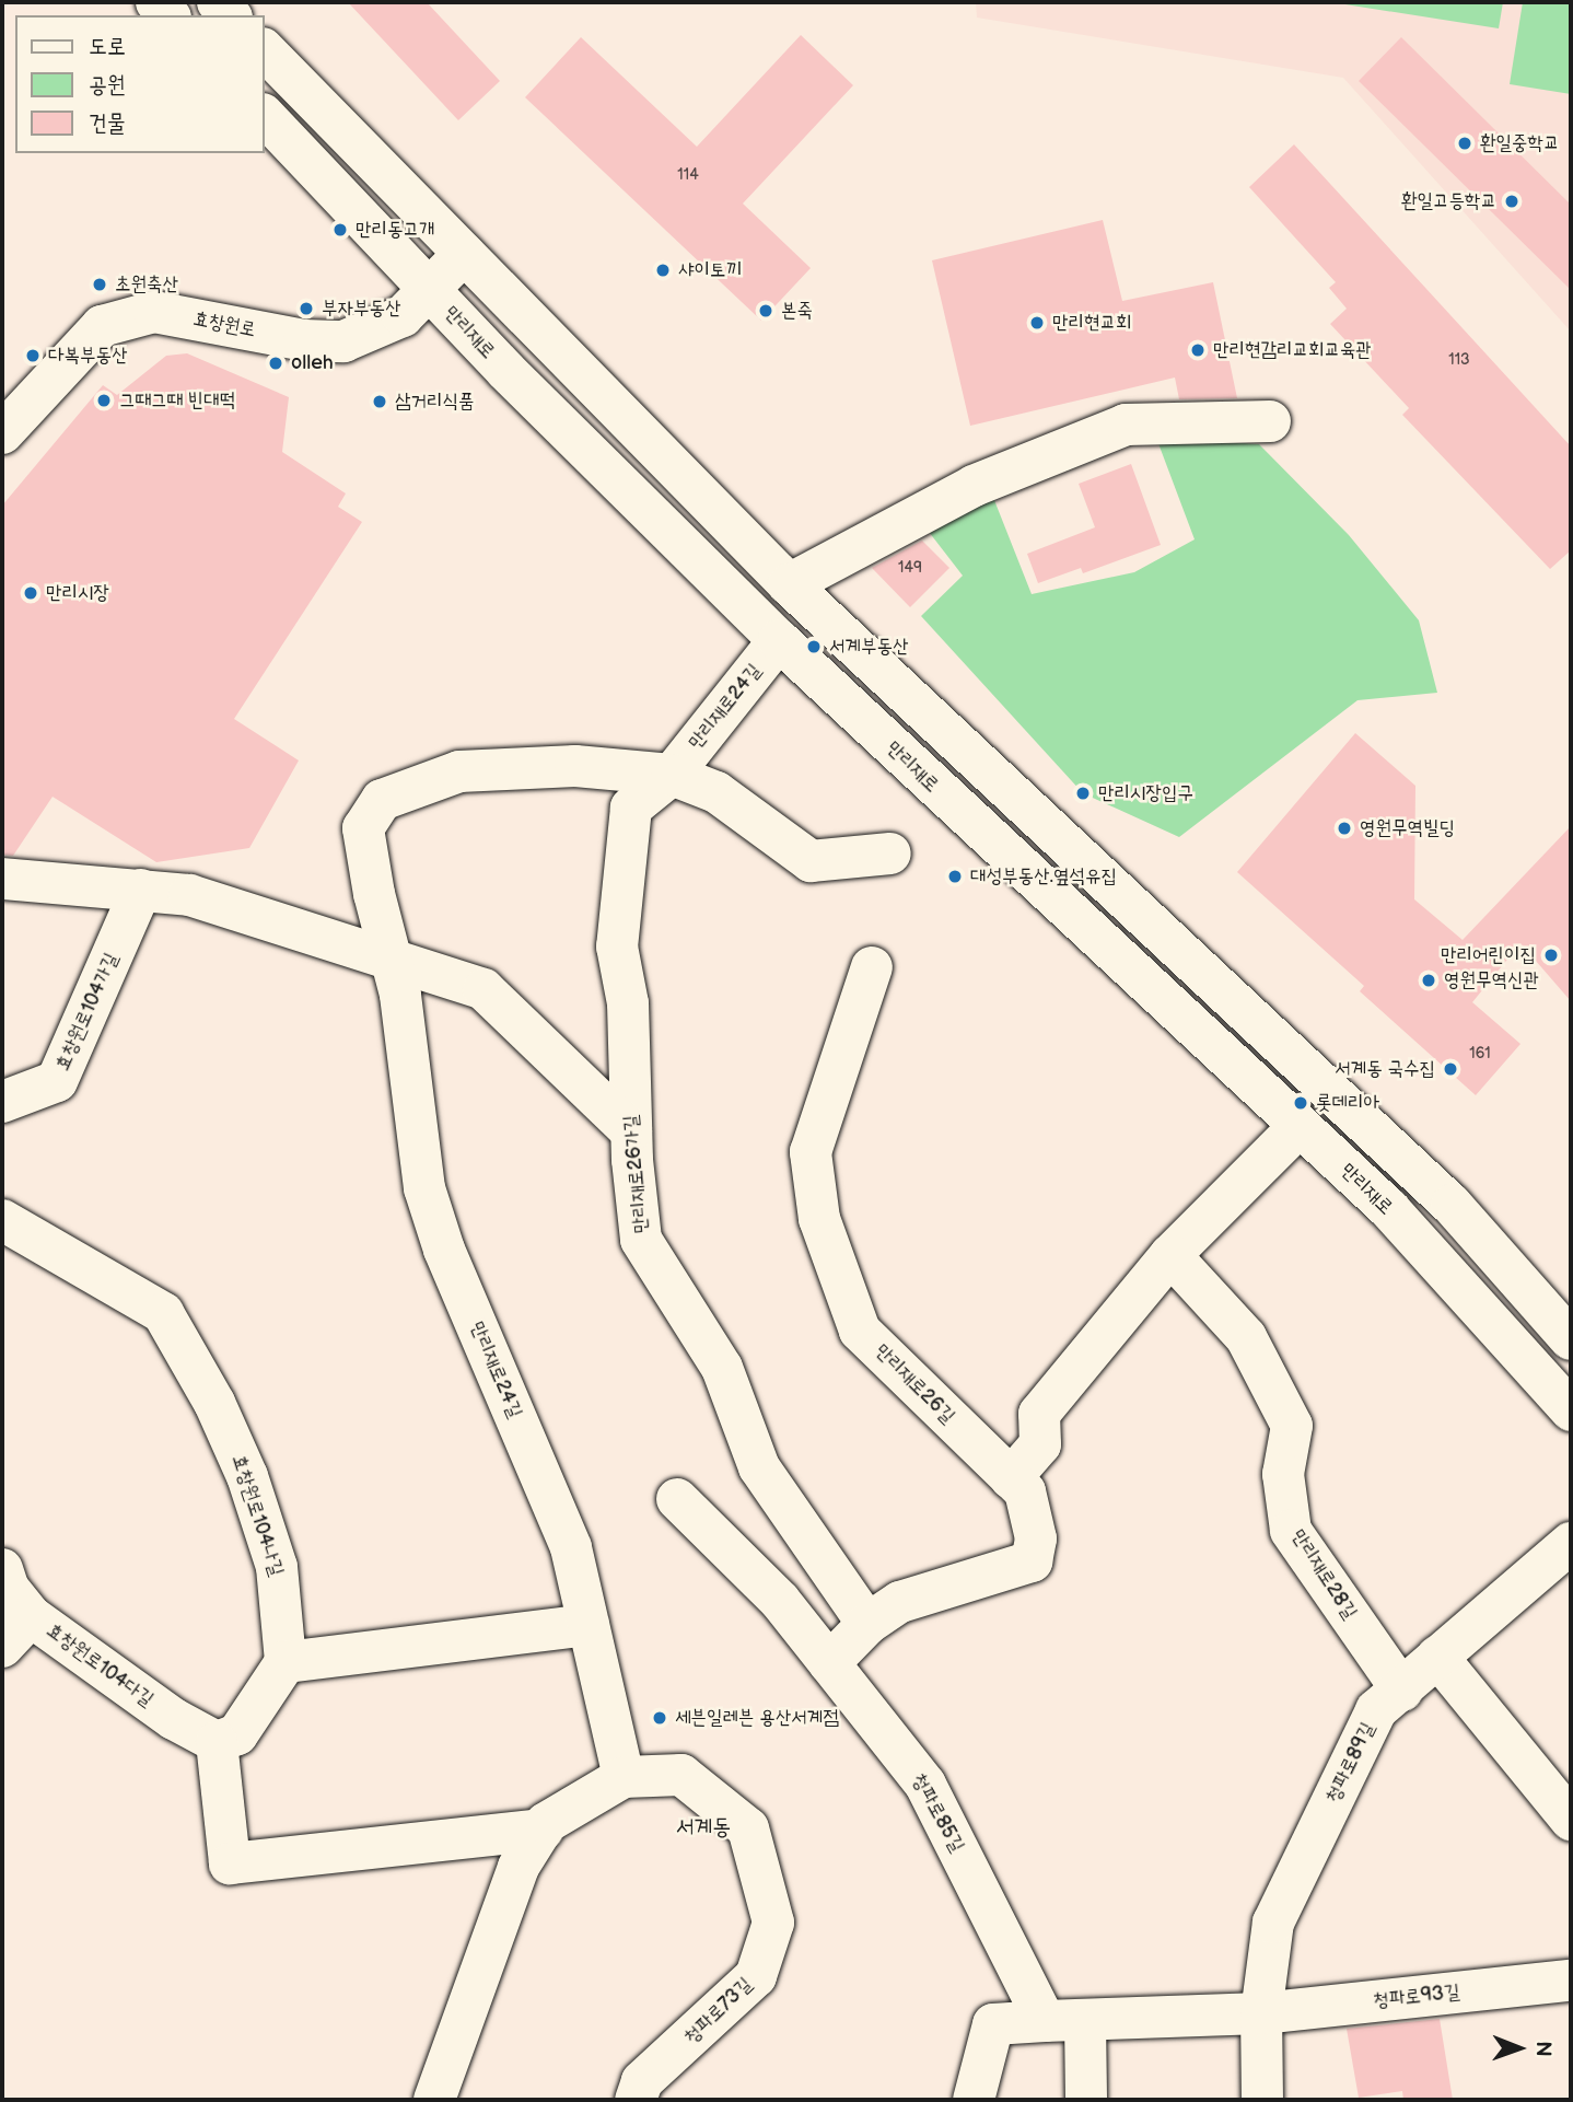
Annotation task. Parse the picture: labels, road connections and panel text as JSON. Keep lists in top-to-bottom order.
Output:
{
  "streets": {
    "street": [
      "효창원로",
      "만리재로",
      "만리재로24길",
      "효창원로104가길",
      "만리재로26가길",
      "만리재로26길",
      "효창원로104나길",
      "만리재로28길",
      "효창원로104다길",
      "청파로89길",
      "청파로85길",
      "청파로93길",
      "청파로73길"
    ]
  },
  "crossings": [
    ["효창원로", "만리재로"],
    ["만리재로", "만리재로24길"],
    ["만리재로24길", "만리재로26가길"],
    ["만리재로24길", "청파로73길"],
    ["만리재로26가길", "만리재로26길"],
    ["만리재로26길", "청파로85길"],
    ["만리재로28길", "청파로89길"],
    ["청파로89길", "청파로93길"]
  ],
  "districts": ["서계동"],
  "places": [
    "환일중학교",
    "환일고등학교",
    "만리동고개",
    "샤이토끼",
    "초원축산",
    "부자부동산",
    "본죽",
    "만리현교회",
    "만리현감리교회교육관",
    "다복부동산",
    "olleh",
    "그때그때 빈대떡",
    "삼거리식품",
    "만리시장",
    "서계부동산",
    "만리시장입구",
    "영원무역빌딩",
    "대성부동산.옆석유집",
    "만리어린이집",
    "영원무역신관",
    "서계동 국수집",
    "롯데리아",
    "세븐일레븐 용산서계점"
  ],
  "house_numbers": [
    "114",
    "113",
    "149",
    "161"
  ],
  "legend": ["도로", "공원", "건물"],
  "north": "right"
}
